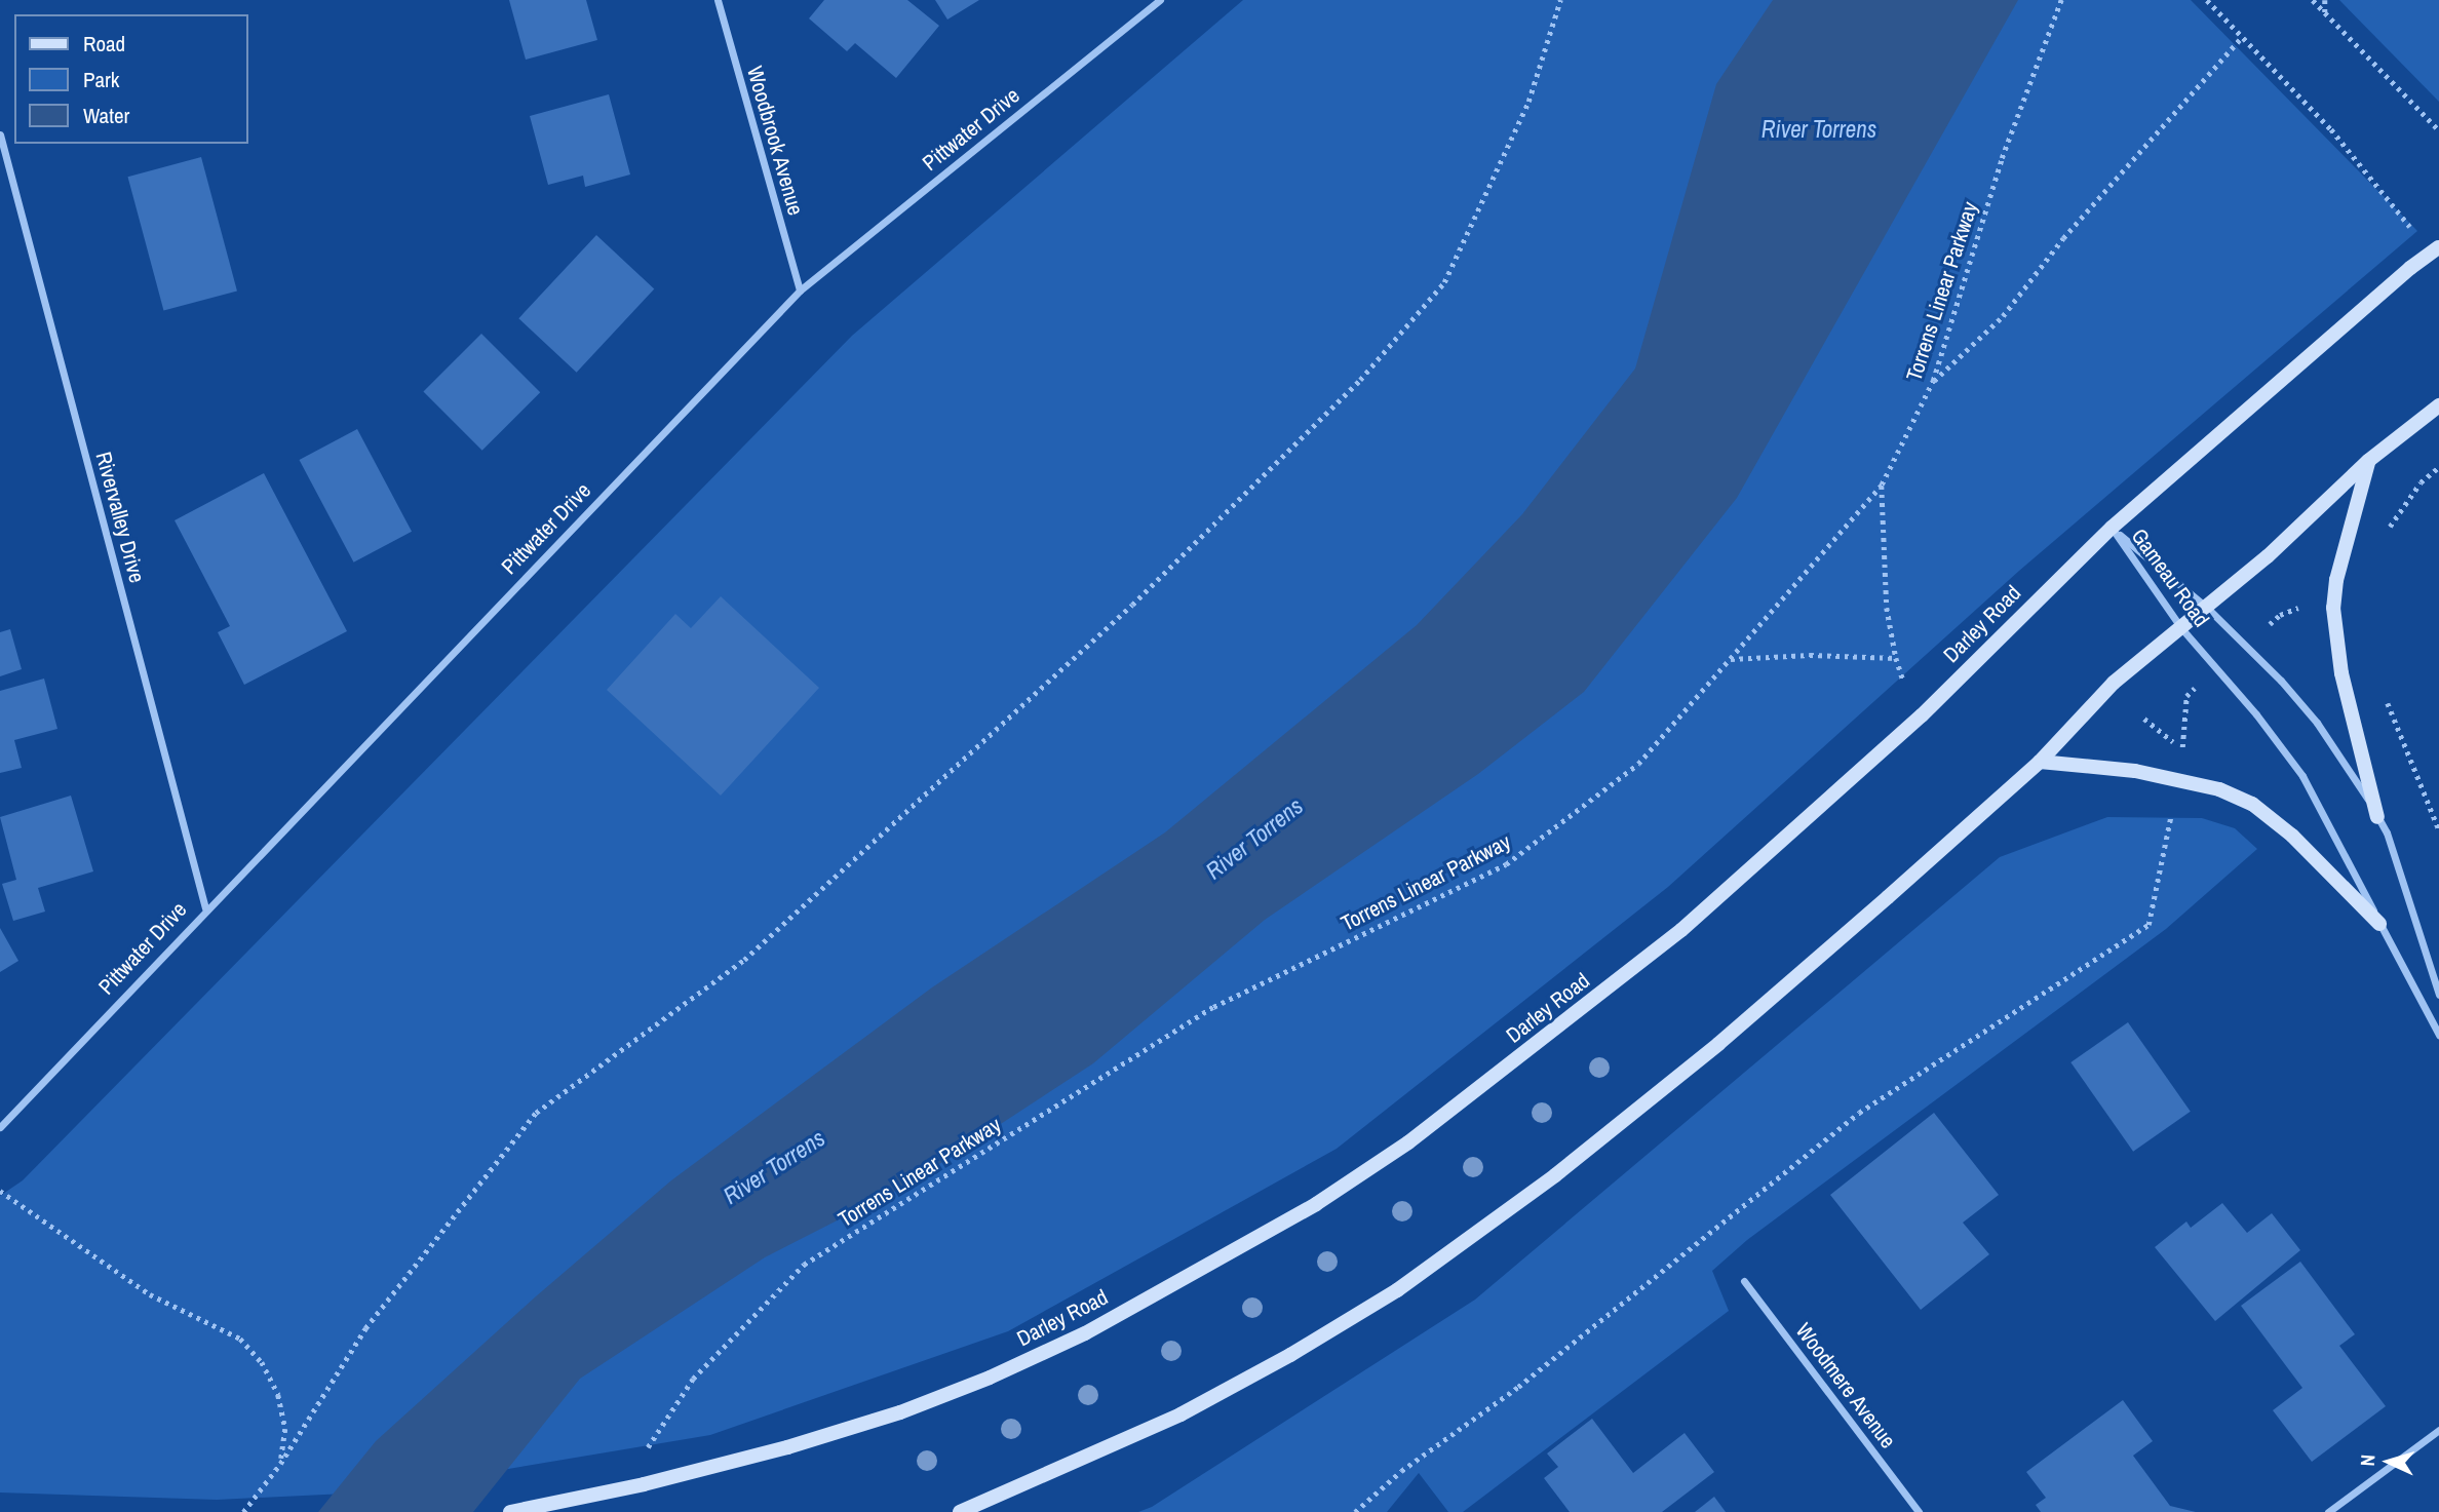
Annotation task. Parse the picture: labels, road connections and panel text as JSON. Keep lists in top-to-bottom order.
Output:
{
  "streets": {
    "main road": ["Darley Road"],
    "street": [
      "Pittwater Drive",
      "Woodbrook Avenue",
      "Rivervalley Drive",
      "Gameau Road",
      "Woodmere Avenue"
    ],
    "path": ["Torrens Linear Parkway"]
  },
  "crossings": [
    ["Pittwater Drive", "Woodbrook Avenue"],
    ["Pittwater Drive", "Rivervalley Drive"],
    ["Gameau Road", "Darley Road"]
  ],
  "water": ["River Torrens"],
  "legend": ["Road", "Park", "Water"],
  "north": "left"
}
